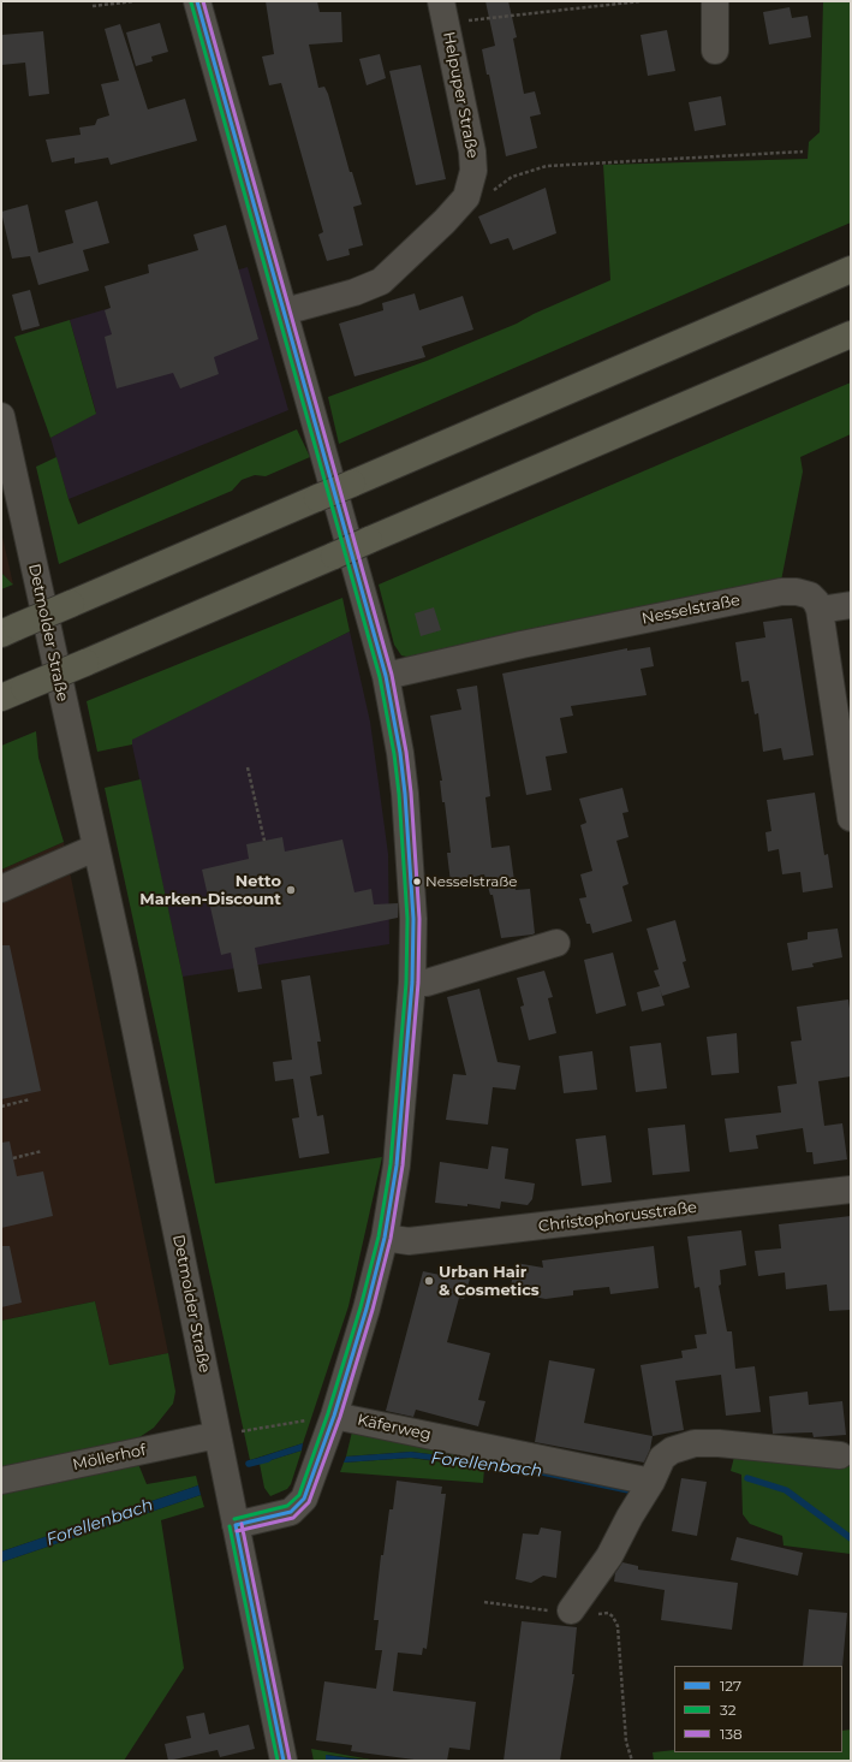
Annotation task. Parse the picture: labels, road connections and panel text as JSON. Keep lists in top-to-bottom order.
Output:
{
  "streets": {
    "street": [
      "Helpuper Straße",
      "Nesselstraße",
      "Detmolder Straße",
      "Christophorusstraße",
      "Käferweg",
      "Möllerhof"
    ]
  },
  "crossings": [
    ["Detmolder Straße", "Möllerhof"]
  ],
  "water": ["Forellenbach"],
  "places": ["Nesselstraße", "Netto Marken-Discount", "Urban Hair & Cosmetics"],
  "lines": ["transit line 127", "transit line 138", "transit line 32"],
  "legend": ["127", "32", "138"]
}
